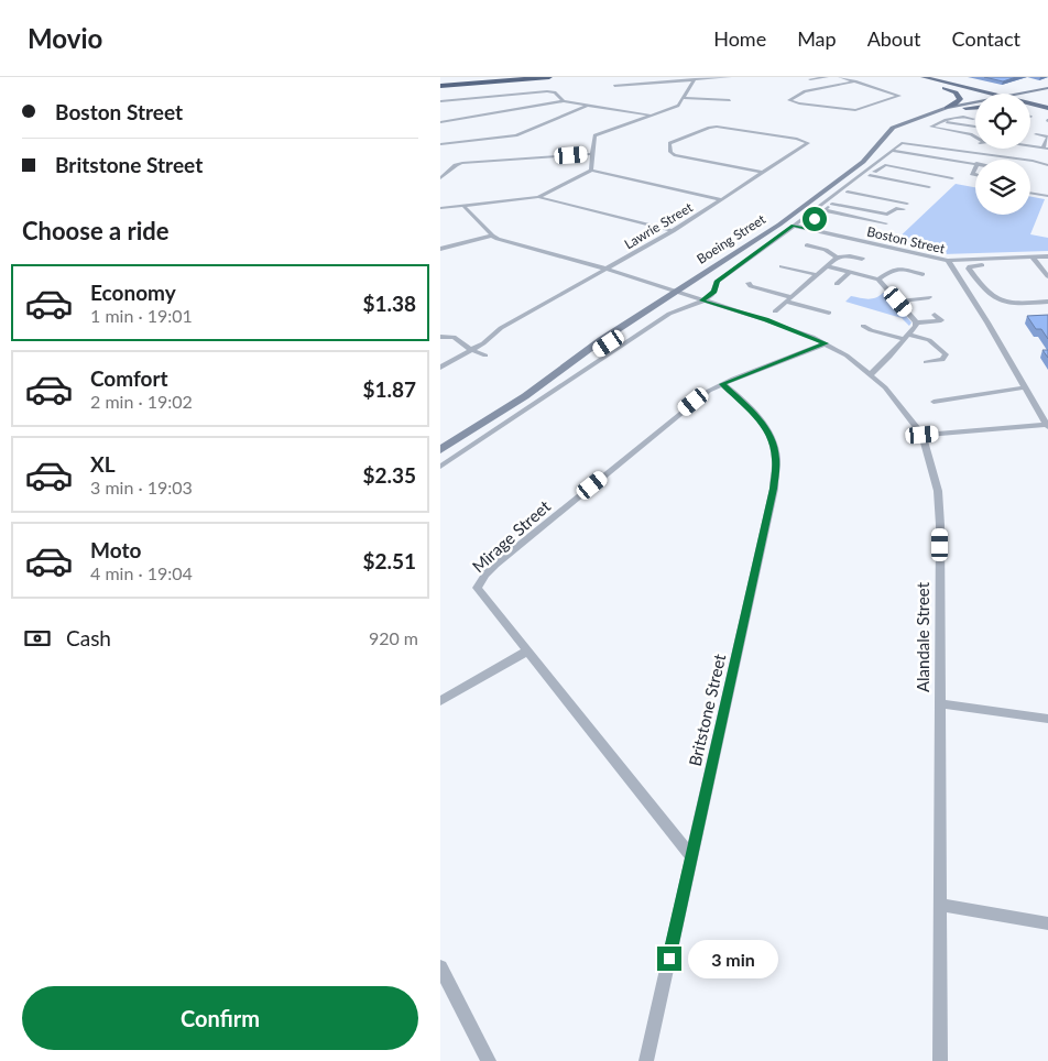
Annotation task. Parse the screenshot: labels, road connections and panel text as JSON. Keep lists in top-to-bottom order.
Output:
{
  "streets": {
    "main road": ["Boeing Street"],
    "street": [
      "Lawrie Street",
      "Boston Street",
      "Mirage Street",
      "Alandale Street",
      "Britstone Street"
    ]
  },
  "crossings": [
    ["Lawrie Street", "Alandale Street"],
    ["Boeing Street", "Boston Street"],
    ["Boeing Street", "Alandale Street"],
    ["Mirage Street", "Alandale Street"],
    ["Mirage Street", "Britstone Street"]
  ],
  "page": {
    "header": "Movio",
    "nav": [
      "Home",
      "Map",
      "About",
      "Contact"
    ],
    "banner": ["Boston Street", "Britstone Street"],
    "heading": "Choose a ride",
    "list": [
      {
        "name": "Economy",
        "note": "1 min · 19:01",
        "value": "$1.38"
      },
      {
        "name": "Comfort",
        "note": "2 min · 19:02",
        "value": "$1.87"
      },
      {
        "name": "XL",
        "note": "3 min · 19:03",
        "value": "$2.35"
      },
      {
        "name": "Moto",
        "note": "4 min · 19:04",
        "value": "$2.51"
      }
    ],
    "pay": ["Cash", "920 m"],
    "bubble": "3 min",
    "buttons": "Confirm"
  }
}
